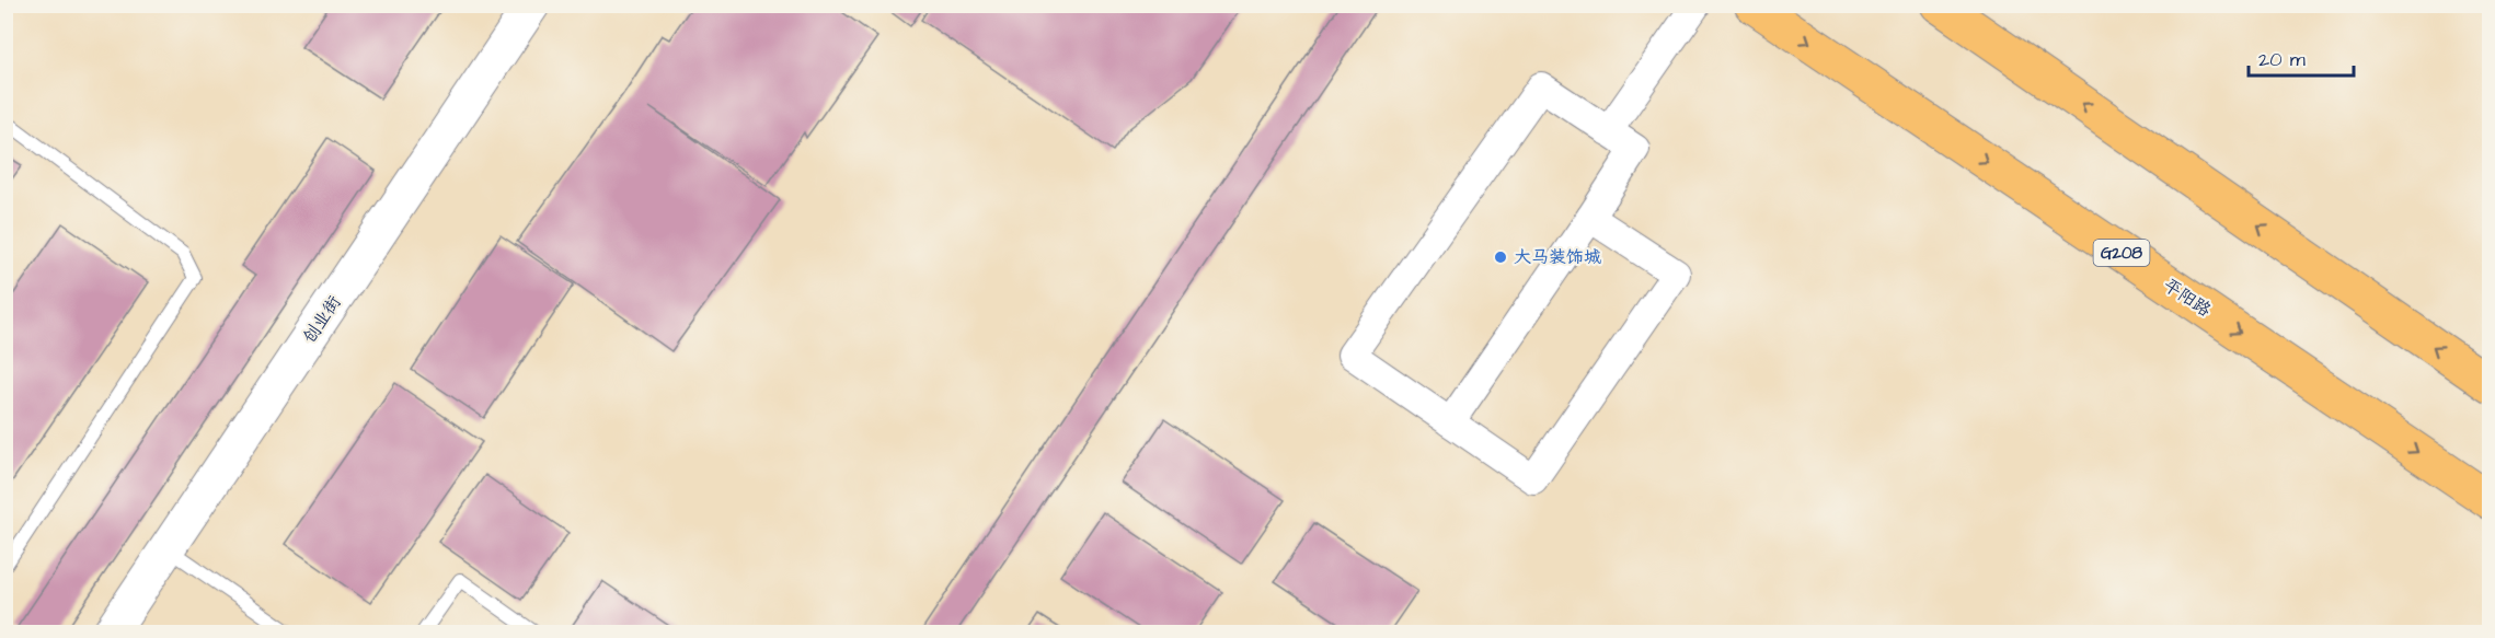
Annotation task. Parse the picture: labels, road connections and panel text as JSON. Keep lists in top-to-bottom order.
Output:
{
  "streets": {
    "main road": ["G208", "平阳路"],
    "street": ["创业街"]
  },
  "places": ["大马装饰城"],
  "scale_bar": "20 m"
}
